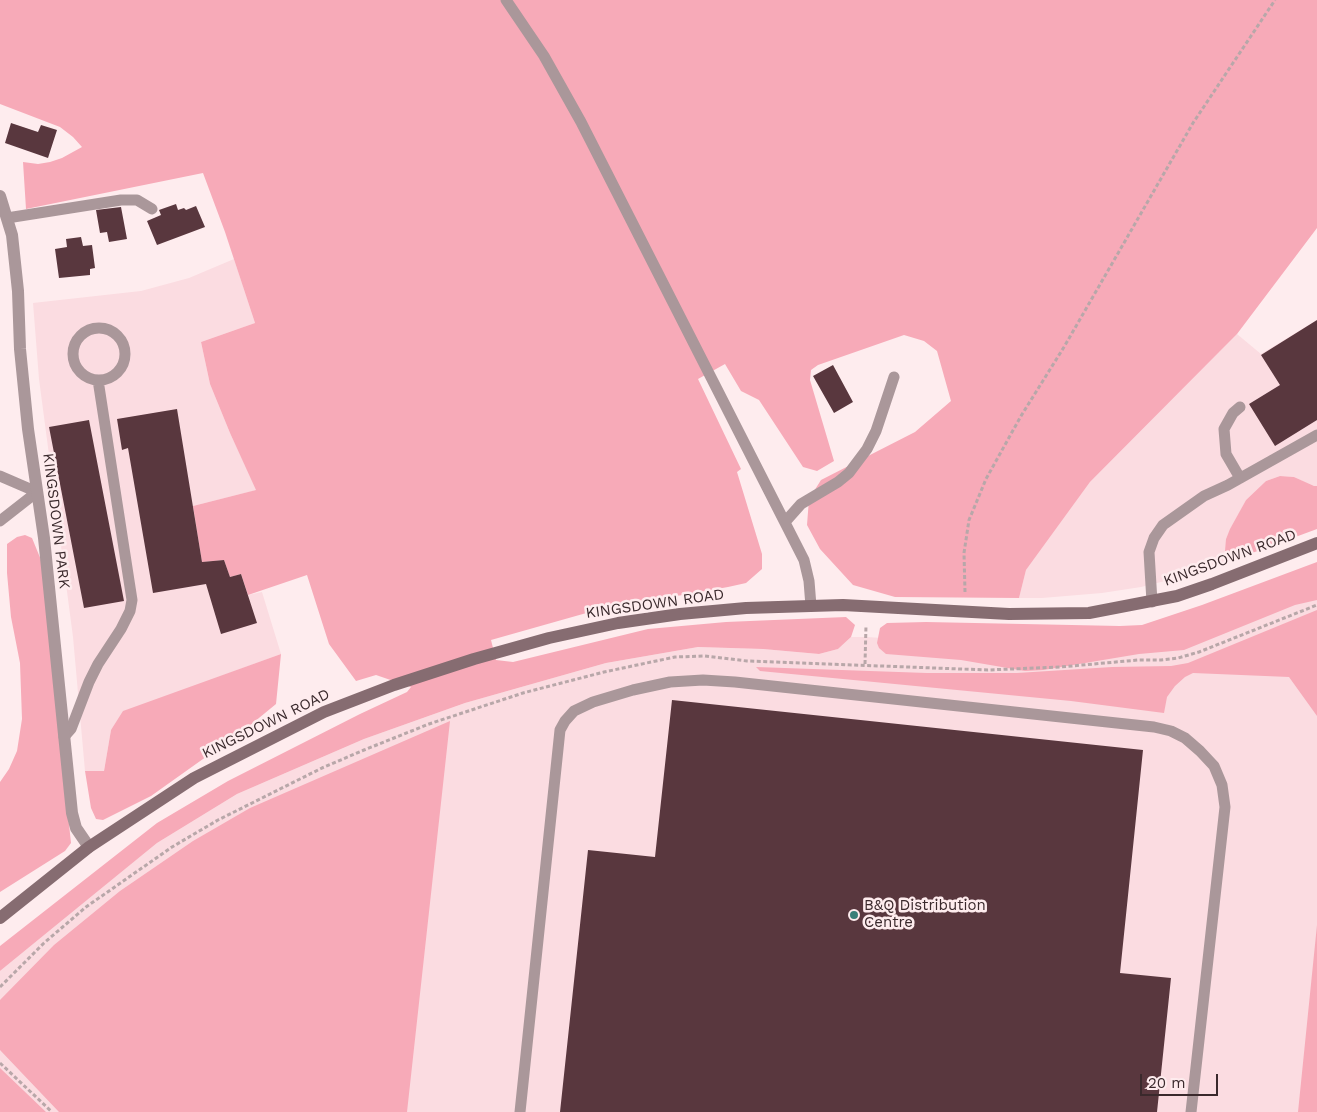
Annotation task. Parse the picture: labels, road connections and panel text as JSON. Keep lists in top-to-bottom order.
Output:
{
  "streets": {
    "main road": ["KINGSDOWN ROAD"],
    "street": ["KINGSDOWN PARK"]
  },
  "crossings": [
    ["KINGSDOWN PARK", "KINGSDOWN ROAD"]
  ],
  "places": ["B&Q Distribution Centre"],
  "scale_bar": "20 m"
}
